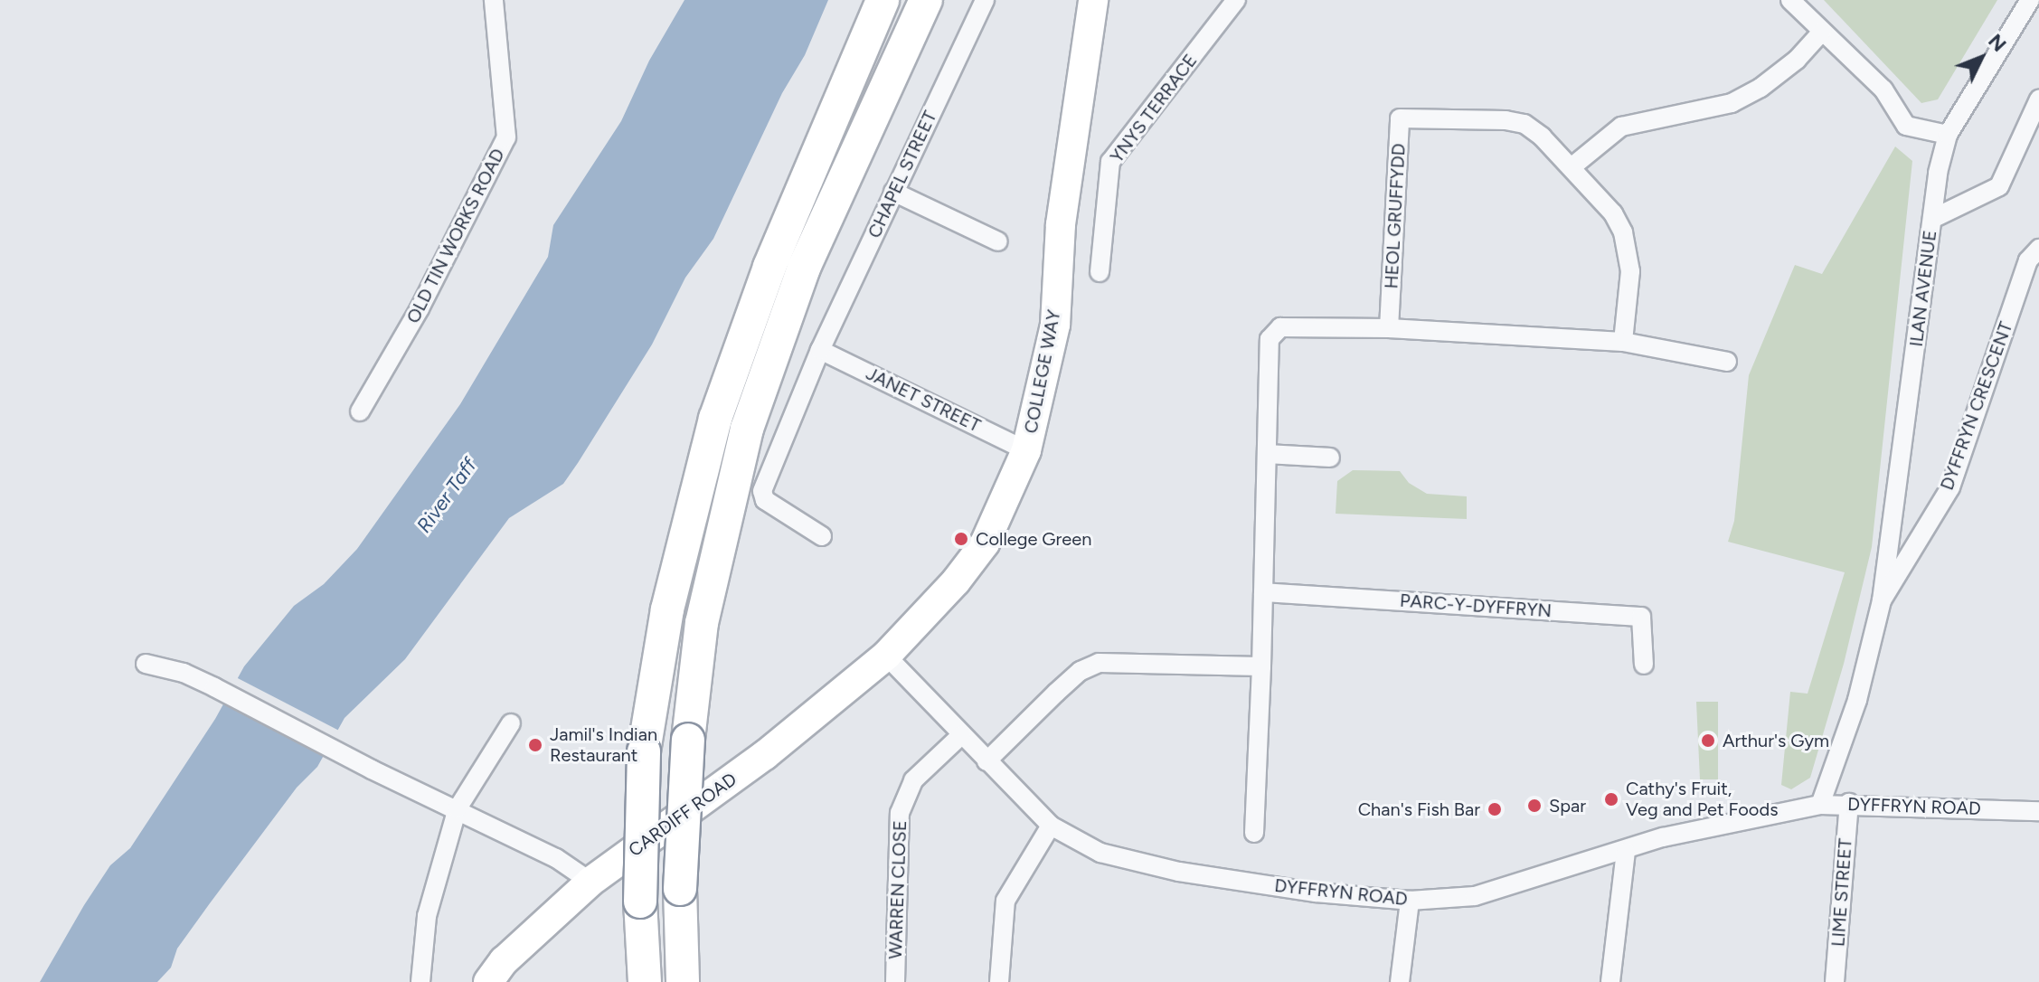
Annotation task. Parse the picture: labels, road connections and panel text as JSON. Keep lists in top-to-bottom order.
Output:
{
  "streets": {
    "main road": ["COLLEGE WAY", "CARDIFF ROAD"],
    "street": [
      "YNYS TERRACE",
      "CHAPEL STREET",
      "HEOL GRUFFYDD",
      "OLD TIN WORKS ROAD",
      "ILAN AVENUE",
      "JANET STREET",
      "DYFFRYN CRESCENT",
      "PARC-Y-DYFFRYN",
      "DYFFRYN ROAD",
      "WARREN CLOSE",
      "LIME STREET"
    ]
  },
  "crossings": [
    ["CHAPEL STREET", "JANET STREET"],
    ["ILAN AVENUE", "DYFFRYN CRESCENT"],
    ["COLLEGE WAY", "JANET STREET"],
    ["COLLEGE WAY", "DYFFRYN ROAD"],
    ["COLLEGE WAY", "CARDIFF ROAD"],
    ["DYFFRYN CRESCENT", "DYFFRYN ROAD"],
    ["DYFFRYN ROAD", "CARDIFF ROAD"],
    ["DYFFRYN ROAD", "WARREN CLOSE"],
    ["DYFFRYN ROAD", "LIME STREET"]
  ],
  "water": ["River Taff"],
  "places": [
    "College Green",
    "Arthur's Gym",
    "Jamil's Indian Restaurant",
    "Cathy's Fruit, Veg and Pet Foods",
    "Spar",
    "Chan's Fish Bar"
  ],
  "north": "top right"
}
